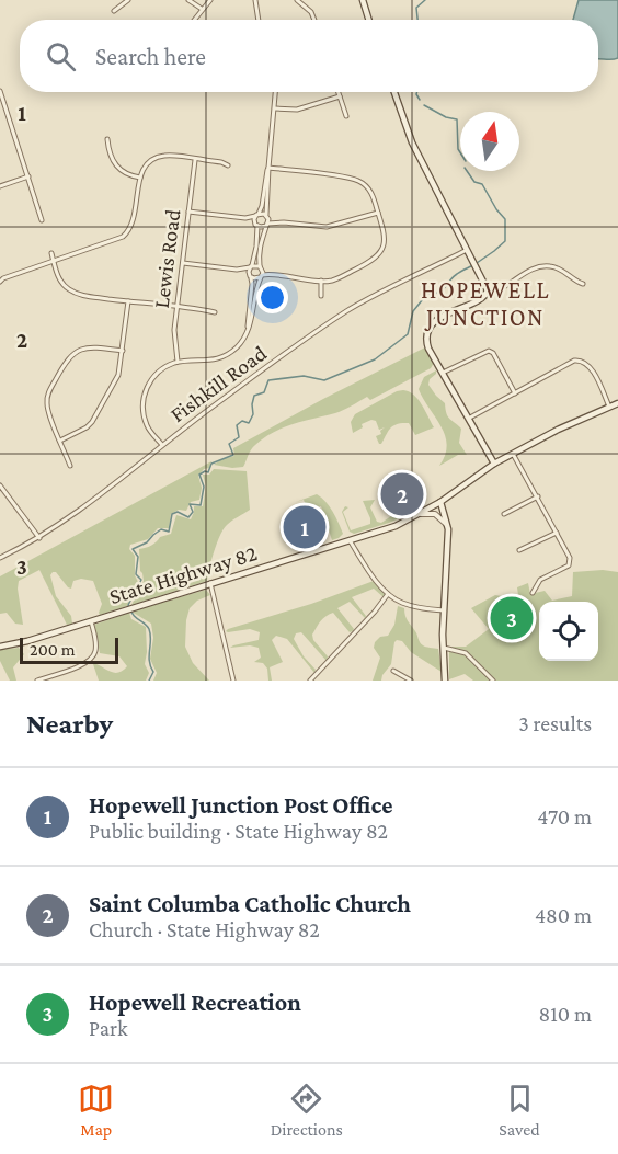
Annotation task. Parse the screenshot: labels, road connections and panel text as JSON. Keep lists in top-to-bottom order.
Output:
{
  "streets": {
    "main road": ["State Highway 82"],
    "street": ["Lewis Road", "Fishkill Road"]
  },
  "districts": ["HOPEWELL JUNCTION"],
  "scale_bar": "200 m",
  "north": "top",
  "page": {
    "search": "Search here",
    "pins": ["2", "1", "3"],
    "scale": "200 m",
    "heading": ["Nearby", "3 results"],
    "list": [
      {
        "mark": "1",
        "name": "Hopewell Junction Post Office",
        "note": "Public building · State Highway 82",
        "value": "470 m"
      },
      {
        "mark": "2",
        "name": "Saint Columba Catholic Church",
        "note": "Church · State Highway 82",
        "value": "480 m"
      },
      {
        "mark": "3",
        "name": "Hopewell Recreation",
        "note": "Park",
        "value": "810 m"
      }
    ],
    "nav": ["Map", "Directions", "Saved"]
  },
  "grid": {
    "rows": ["1", "2", "3"]
  }
}
